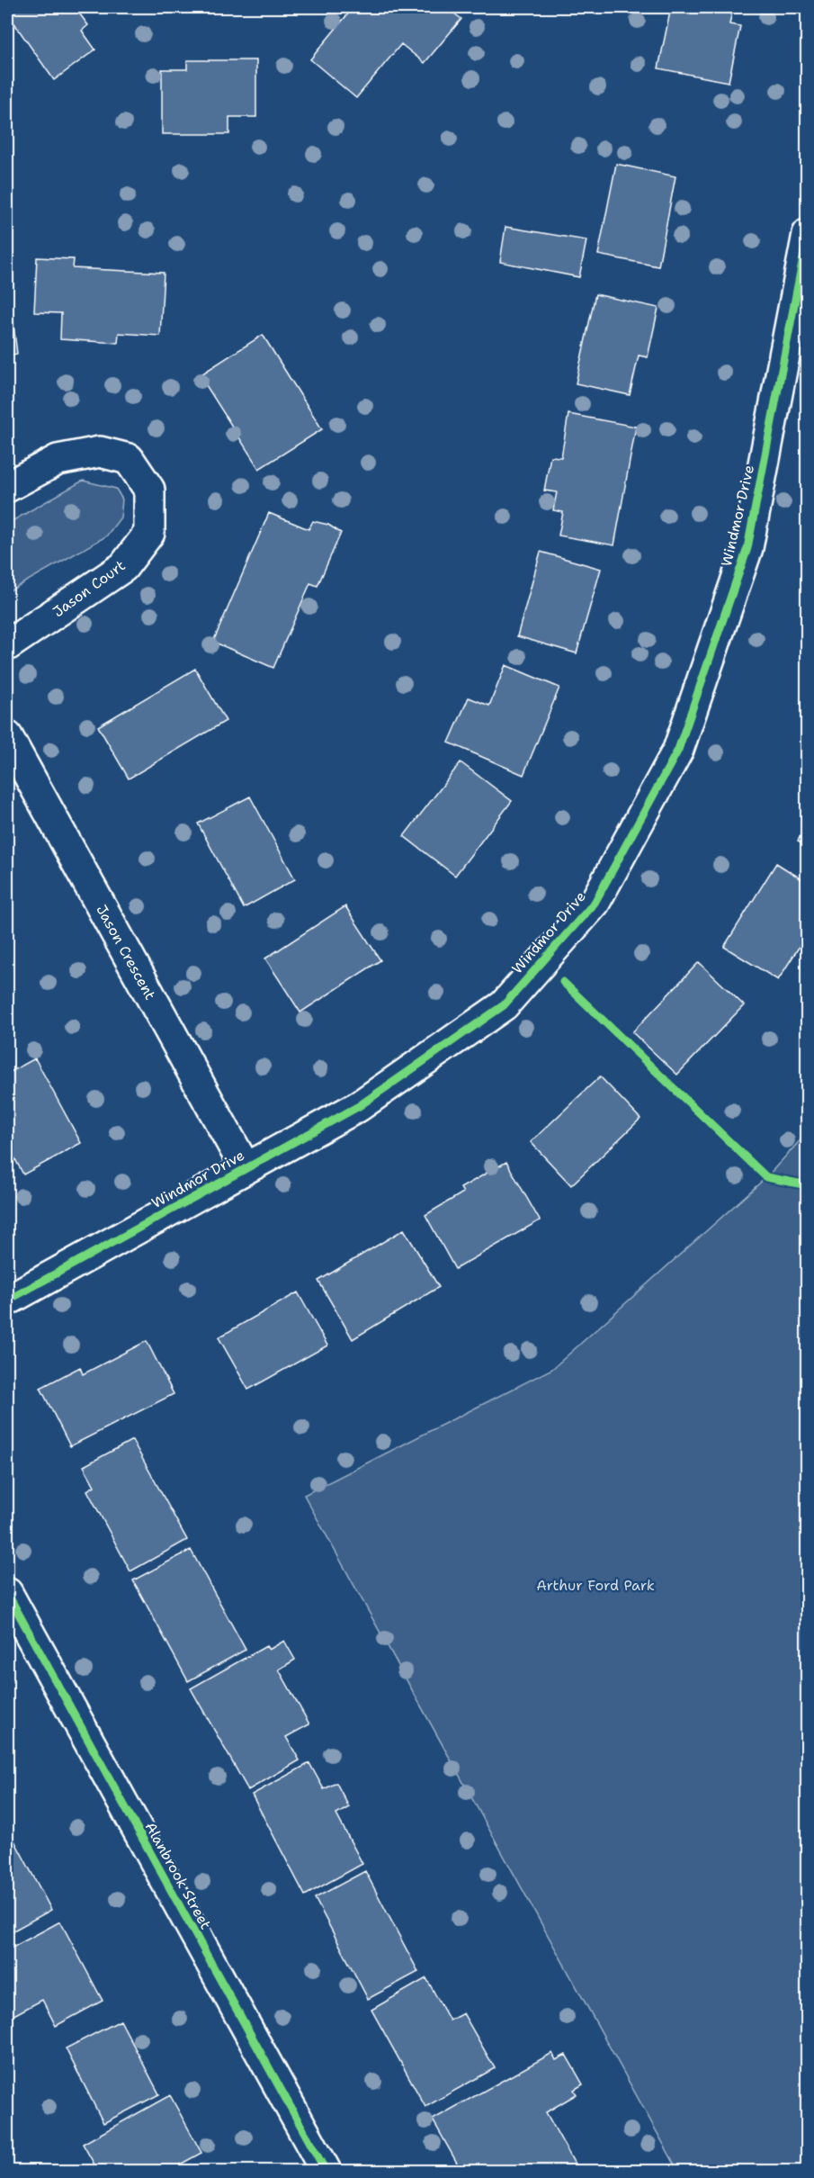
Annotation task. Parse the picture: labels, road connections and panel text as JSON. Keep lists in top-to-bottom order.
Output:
{
  "streets": {
    "street": [
      "Windmor Drive",
      "Jason Court",
      "Jason Crescent",
      "Alanbrook Street"
    ]
  },
  "crossings": [
    ["Windmor Drive", "Jason Crescent"]
  ],
  "parks": ["Arthur Ford Park"]
}
